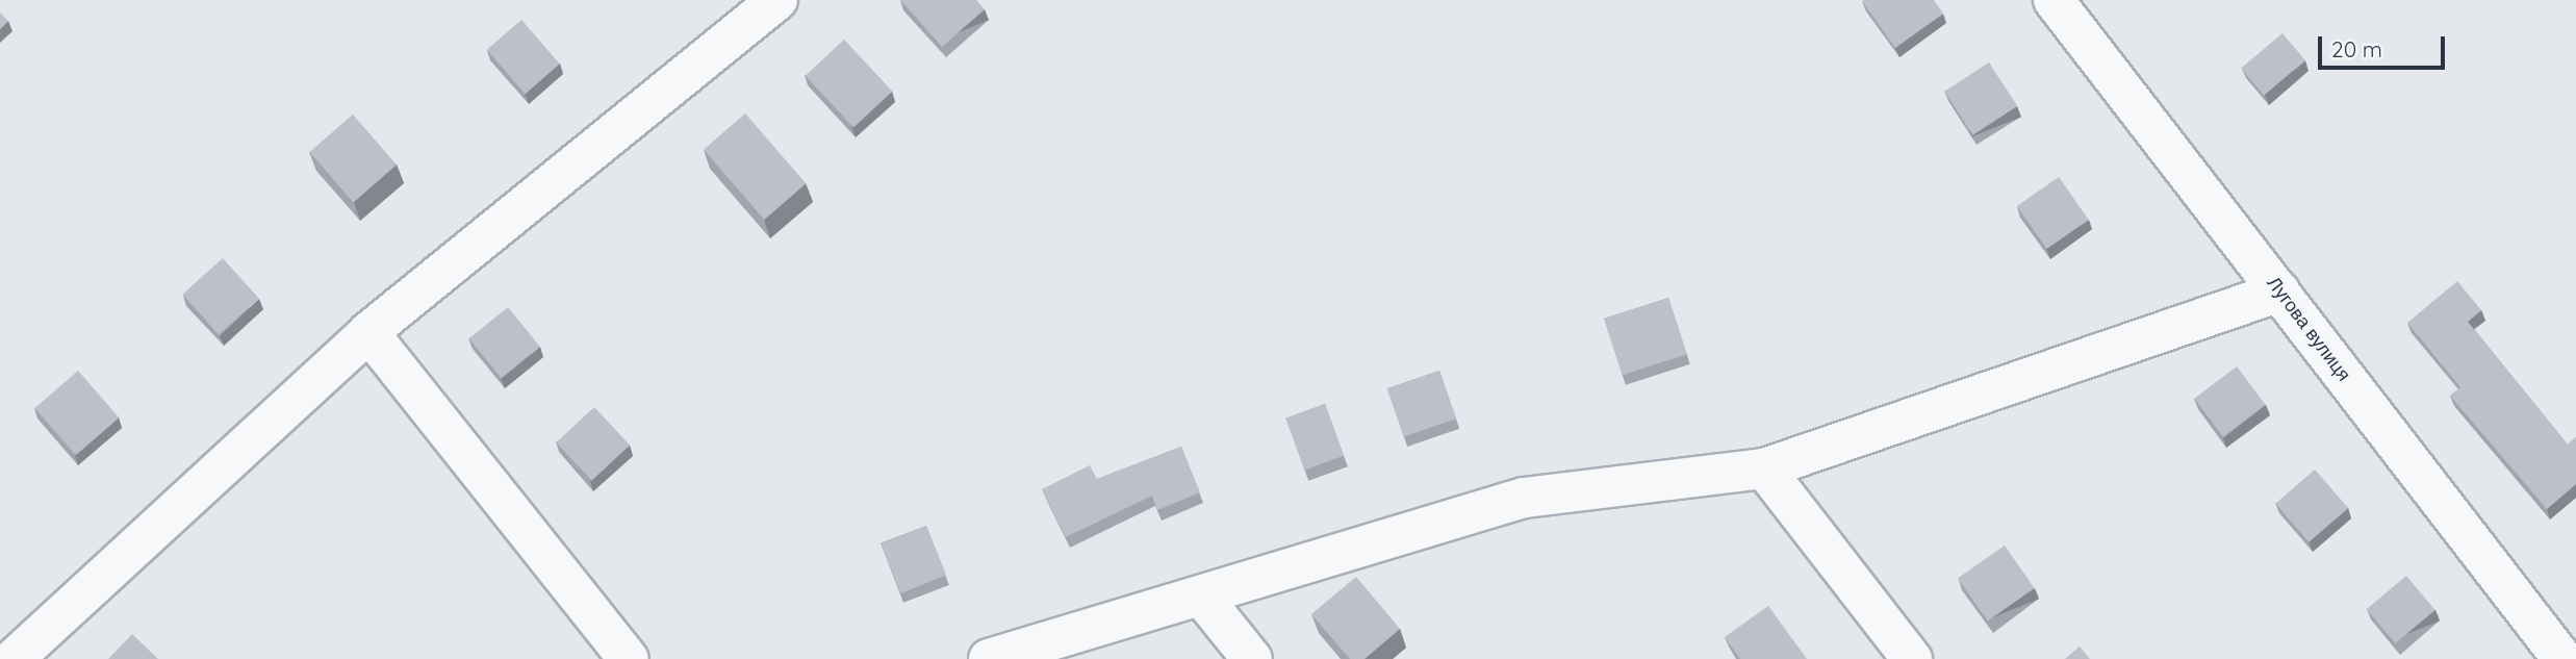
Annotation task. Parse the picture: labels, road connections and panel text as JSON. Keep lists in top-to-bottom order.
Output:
{
  "streets": {
    "street": ["Лугова вулиця"]
  },
  "scale_bar": "20 m"
}
